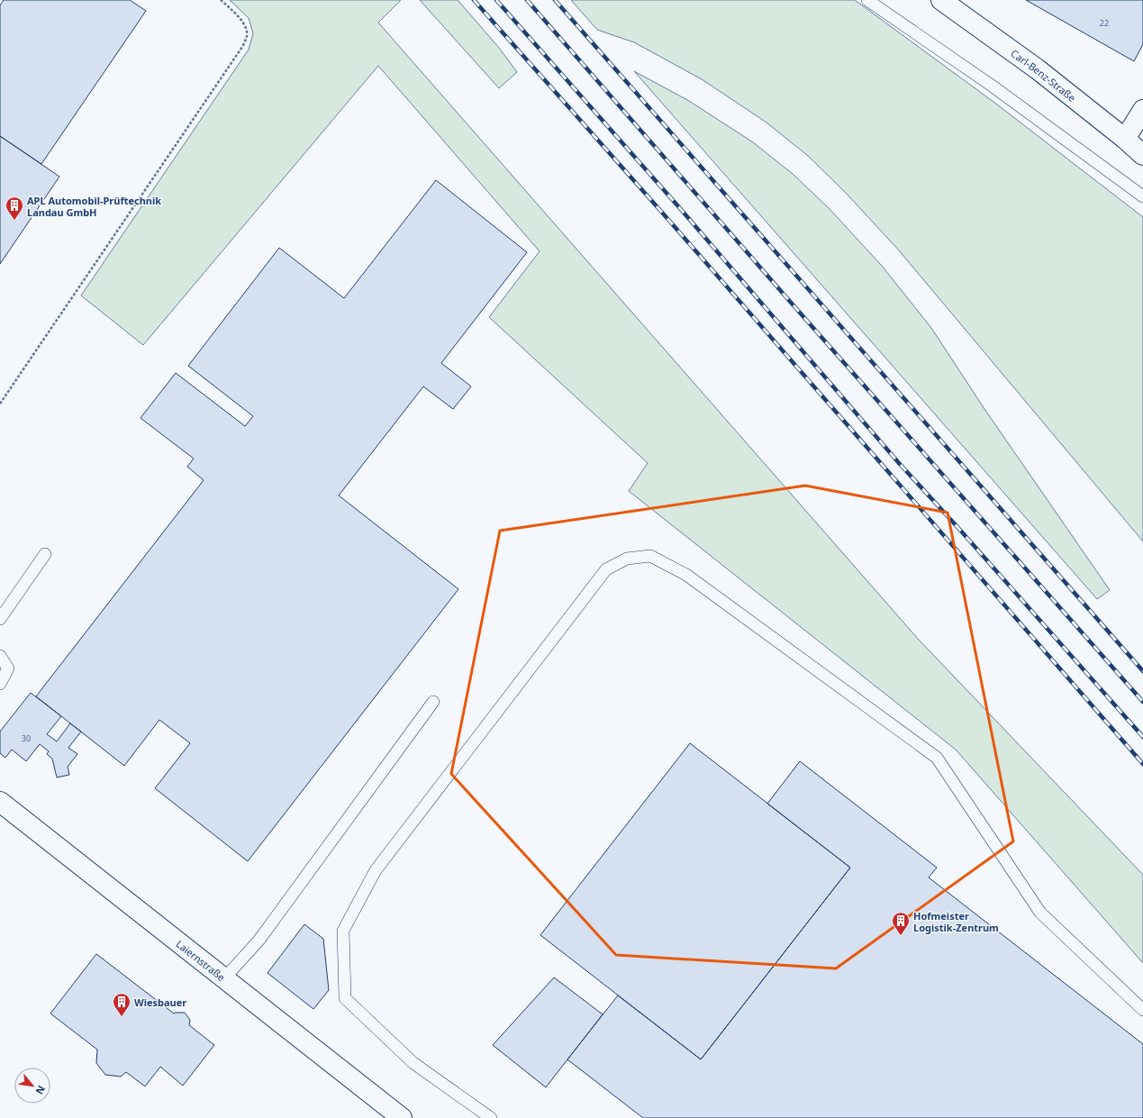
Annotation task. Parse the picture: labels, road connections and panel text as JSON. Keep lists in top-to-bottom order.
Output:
{
  "streets": {
    "street": ["Carl-Benz-Straße", "Laiernstraße"]
  },
  "places": {
    "building": ["APL Automobil-Prüftechnik Landau GmbH", "Hofmeister Logistik-Zentrum", "Wiesbauer"]
  },
  "house_numbers": ["22", "30"],
  "north": "bottom right"
}
